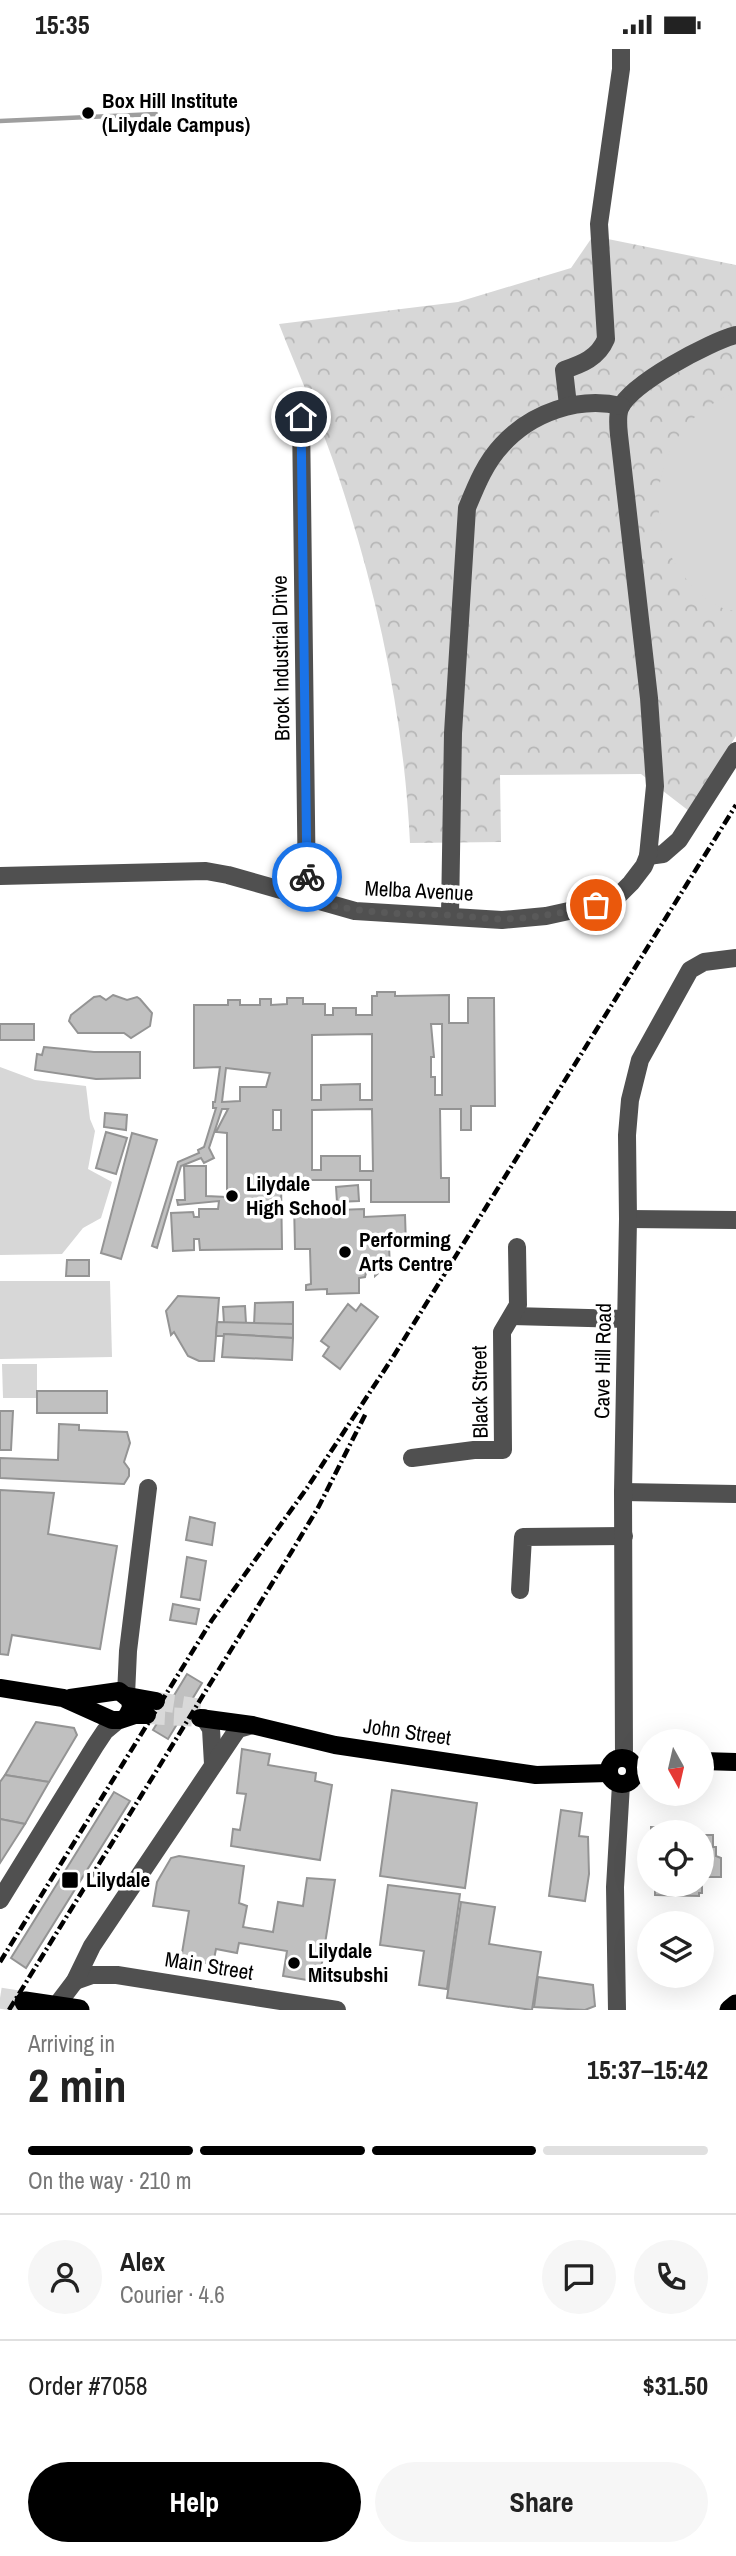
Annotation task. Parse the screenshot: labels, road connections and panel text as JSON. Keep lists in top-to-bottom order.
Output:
{
  "streets": {
    "main road": ["John Street"],
    "street": [
      "Brock Industrial Drive",
      "Melba Avenue",
      "Cave Hill Road",
      "Black Street",
      "Main Street"
    ]
  },
  "crossings": [
    ["Brock Industrial Drive", "Melba Avenue"]
  ],
  "places": {
    "other": [
      "Box Hill Institute (Lilydale Campus)",
      "Lilydale High School",
      "Performing Arts Centre",
      "Lilydale Mitsubshi"
    ],
    "transit": ["Lilydale"]
  },
  "north": "bottom",
  "page": {
    "status": "15:35",
    "heading": ["2 min", "Arriving in", "15:37–15:42"],
    "panel": [
      "Alex",
      "Courier · 4.6",
      "Order #7058",
      "$31.50"
    ],
    "bar": "On the way · 210 m",
    "buttons": ["Help", "Share"]
  }
}
